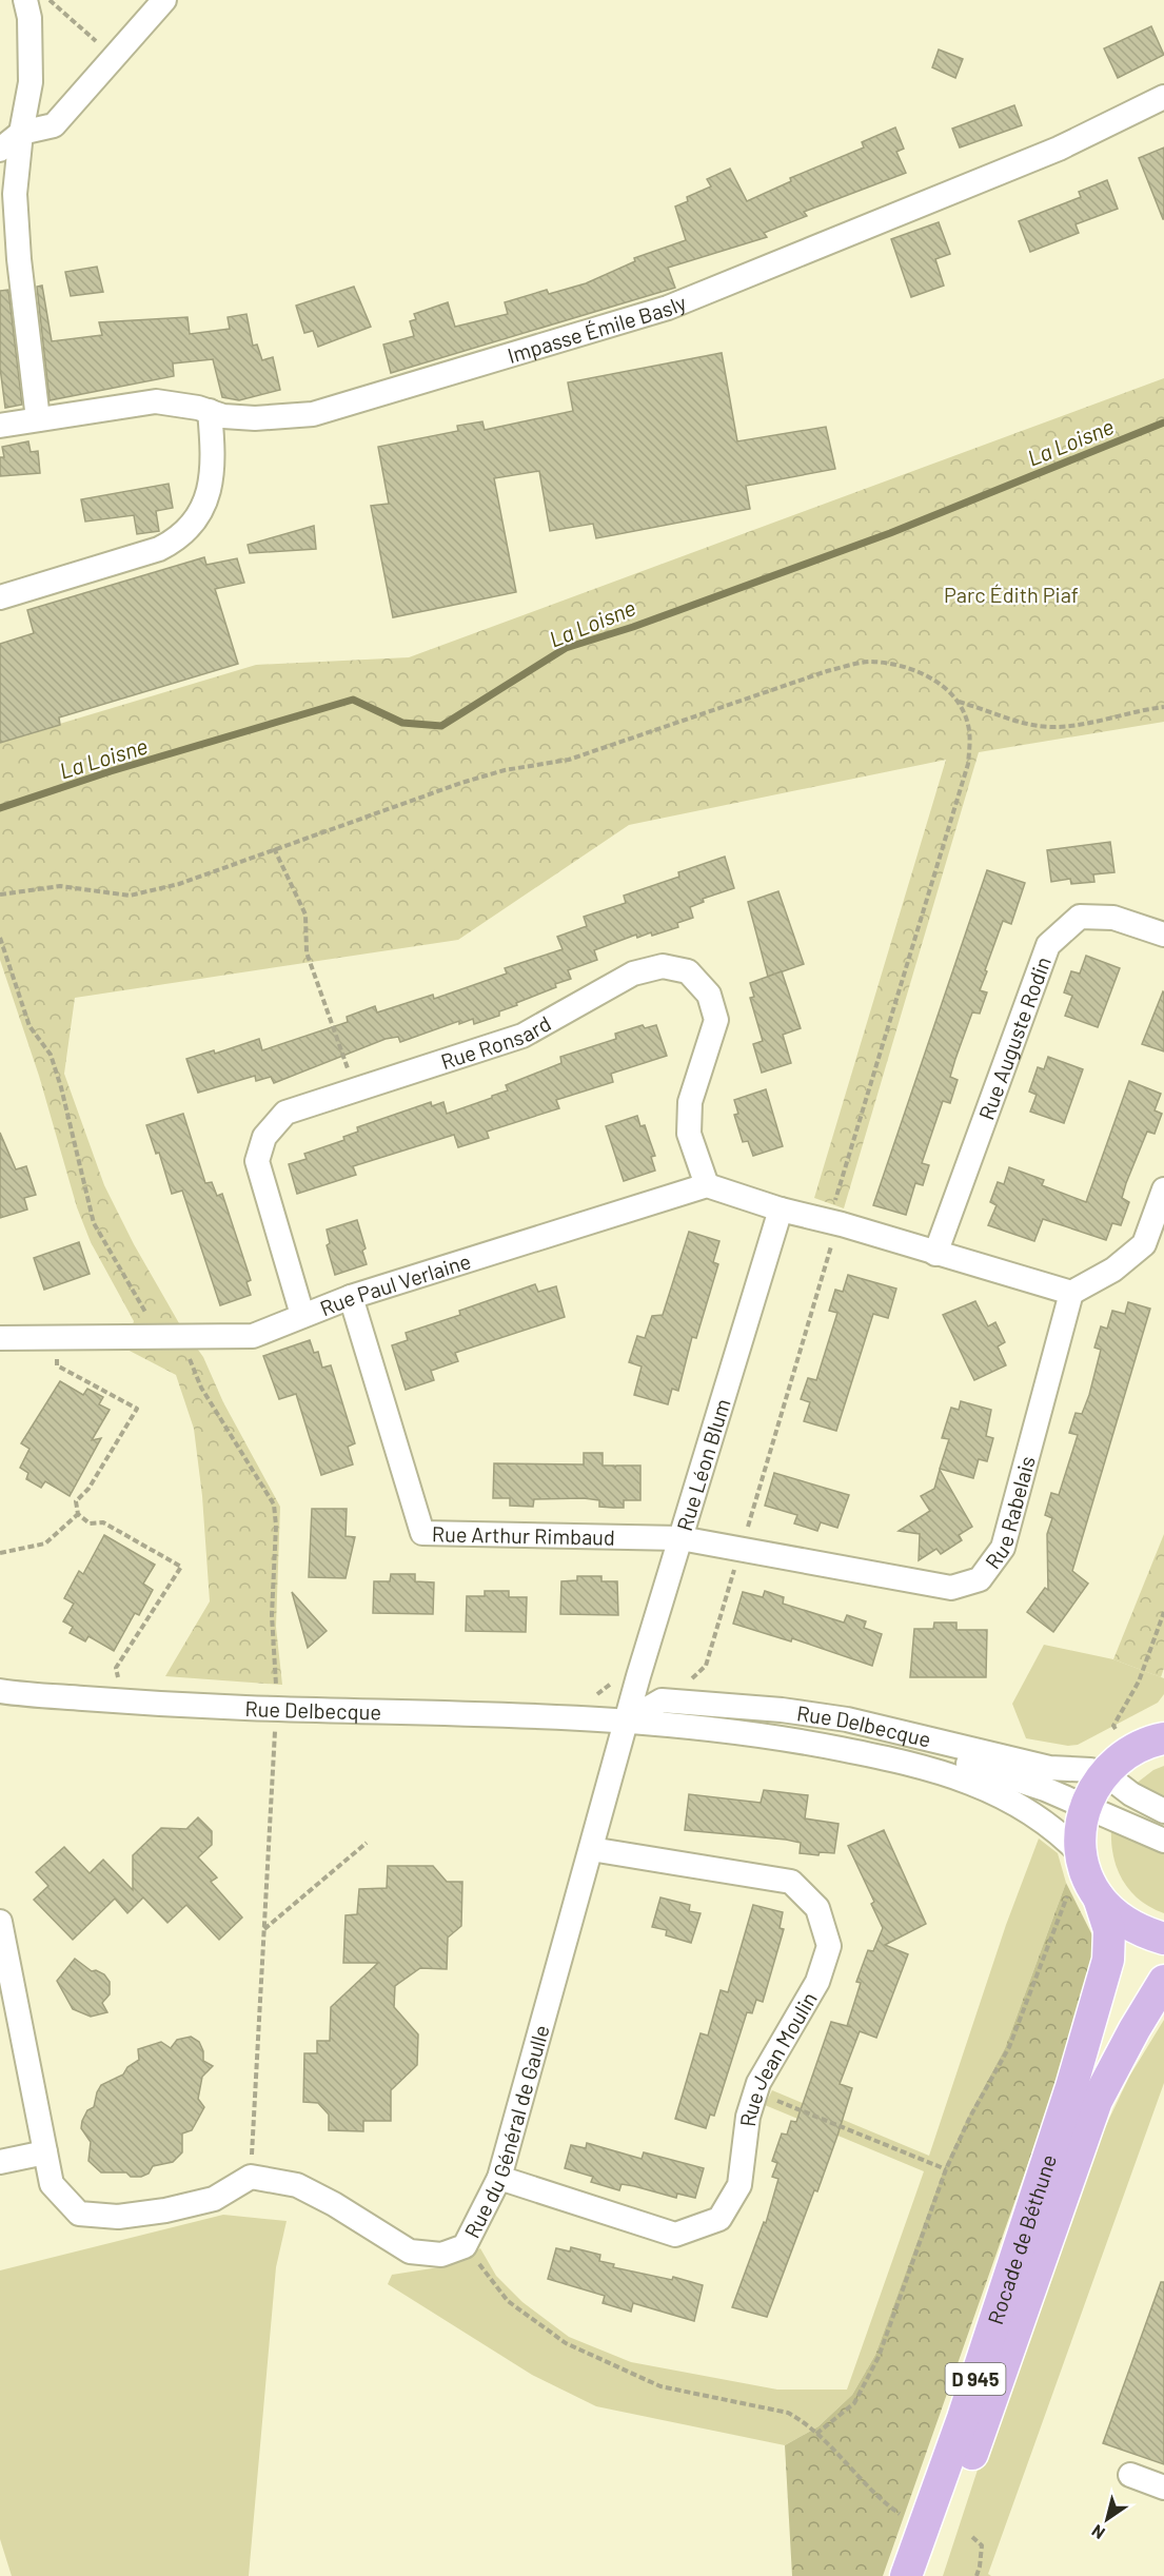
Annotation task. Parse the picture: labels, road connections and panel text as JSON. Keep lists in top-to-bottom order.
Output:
{
  "streets": {
    "main road": ["Rocade de Béthune", "D 945"],
    "street": [
      "Impasse Émile Basly",
      "Rue Auguste Rodin",
      "Rue Ronsard",
      "Rue Paul Verlaine",
      "Rue Léon Blum",
      "Rue Rabelais",
      "Rue Arthur Rimbaud",
      "Rue Delbecque",
      "Rue Jean Moulin",
      "Rue du Général de Gaulle"
    ]
  },
  "crossings": [
    ["Rue Ronsard", "Rue Paul Verlaine"],
    ["Rue Paul Verlaine", "Rue Arthur Rimbaud"],
    ["Rue Léon Blum", "Rue Rabelais"],
    ["Rue Léon Blum", "Rue Arthur Rimbaud"],
    ["Rue Léon Blum", "Rue Delbecque"],
    ["Rue Léon Blum", "Rue du Général de Gaulle"],
    ["Rue Rabelais", "Rue Arthur Rimbaud"],
    ["Rue Delbecque", "Rue du Général de Gaulle"],
    ["Rue Delbecque", "Rocade de Béthune"],
    ["Rue Jean Moulin", "Rue du Général de Gaulle"]
  ],
  "water": ["La Loisne"],
  "parks": ["Parc Édith Piaf"],
  "north": "bottom left"
}
